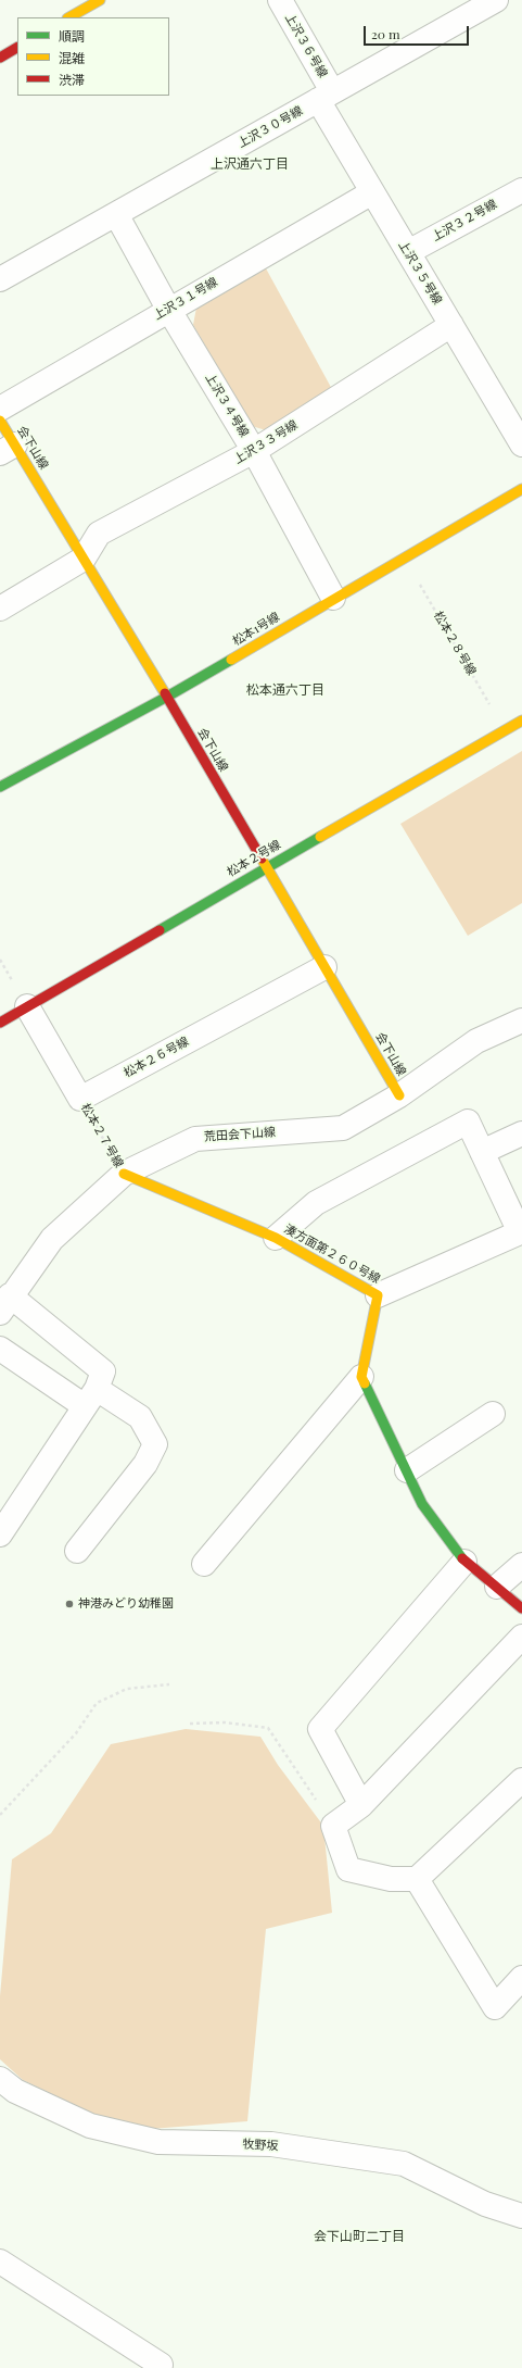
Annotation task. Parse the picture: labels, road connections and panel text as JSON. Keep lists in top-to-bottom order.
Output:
{
  "streets": {
    "street": [
      "上沢３６号線",
      "上沢３０号線",
      "上沢３２号線",
      "上沢３５号線",
      "上沢３１号線",
      "上沢３４号線",
      "上沢３３号線",
      "会下山線",
      "松本1号線",
      "松本２号線",
      "松本２６号線",
      "荒田会下山線",
      "湊方面第２６０号線",
      "牧野坂"
    ],
    "path": ["松本２８号線", "松本２７号線"]
  },
  "crossings": [
    ["上沢３６号線", "上沢３０号線"],
    ["上沢３６号線", "上沢３５号線"],
    ["上沢３０号線", "上沢３５号線"],
    ["上沢３０号線", "上沢３４号線"],
    ["上沢３２号線", "上沢３５号線"],
    ["上沢３５号線", "上沢３１号線"],
    ["上沢３５号線", "上沢３３号線"],
    ["上沢３１号線", "上沢３４号線"],
    ["上沢３４号線", "上沢３３号線"],
    ["上沢３４号線", "松本1号線"],
    ["上沢３３号線", "会下山線"],
    ["会下山線", "松本1号線"],
    ["会下山線", "松本２号線"],
    ["会下山線", "松本２６号線"],
    ["会下山線", "荒田会下山線"],
    ["松本1号線", "松本２８号線"],
    ["松本２８号線", "松本２号線"],
    ["松本２６号線", "松本２７号線"],
    ["荒田会下山線", "松本２７号線"],
    ["荒田会下山線", "湊方面第２６０号線"],
    ["松本２７号線", "湊方面第２６０号線"]
  ],
  "districts": ["上沢通六丁目", "松本通六丁目", "会下山町二丁目"],
  "places": ["神港みどり幼稚園"],
  "legend": ["順調", "混雑", "渋滞"],
  "scale_bar": "20 m"
}
